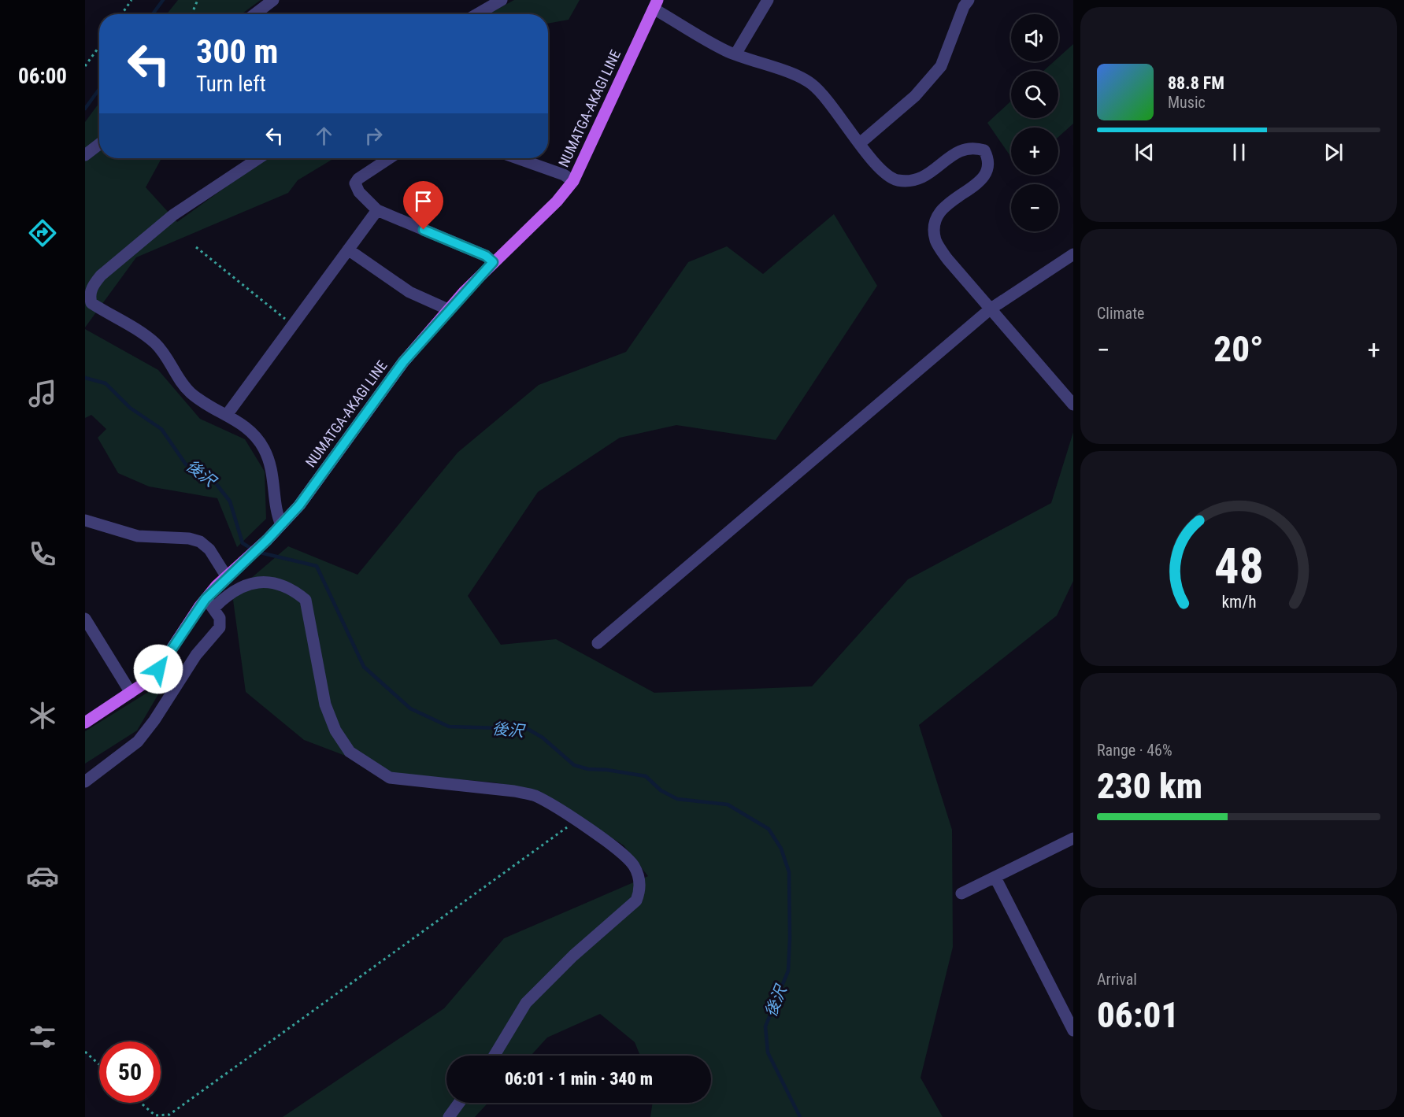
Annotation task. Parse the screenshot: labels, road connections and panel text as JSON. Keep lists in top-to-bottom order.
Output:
{
  "streets": {
    "main road": ["NUMATGA-AKAGI LINE"]
  },
  "water": ["後沢"],
  "page": {
    "tabs": "06:00",
    "map_buttons": ["+", "−"],
    "turn": ["300 m", "Turn left"],
    "song": ["88.8 FM", "Music"],
    "tile": [
      "Climate",
      ["Range · 46%", "230 km"],
      ["Arrival", "06:01"]
    ],
    "heat": ["−", "20°", "+"],
    "limit": "50",
    "trip": "06:01 · 1 min · 340 m",
    "gauge": ["48", "km/h"]
  }
}
